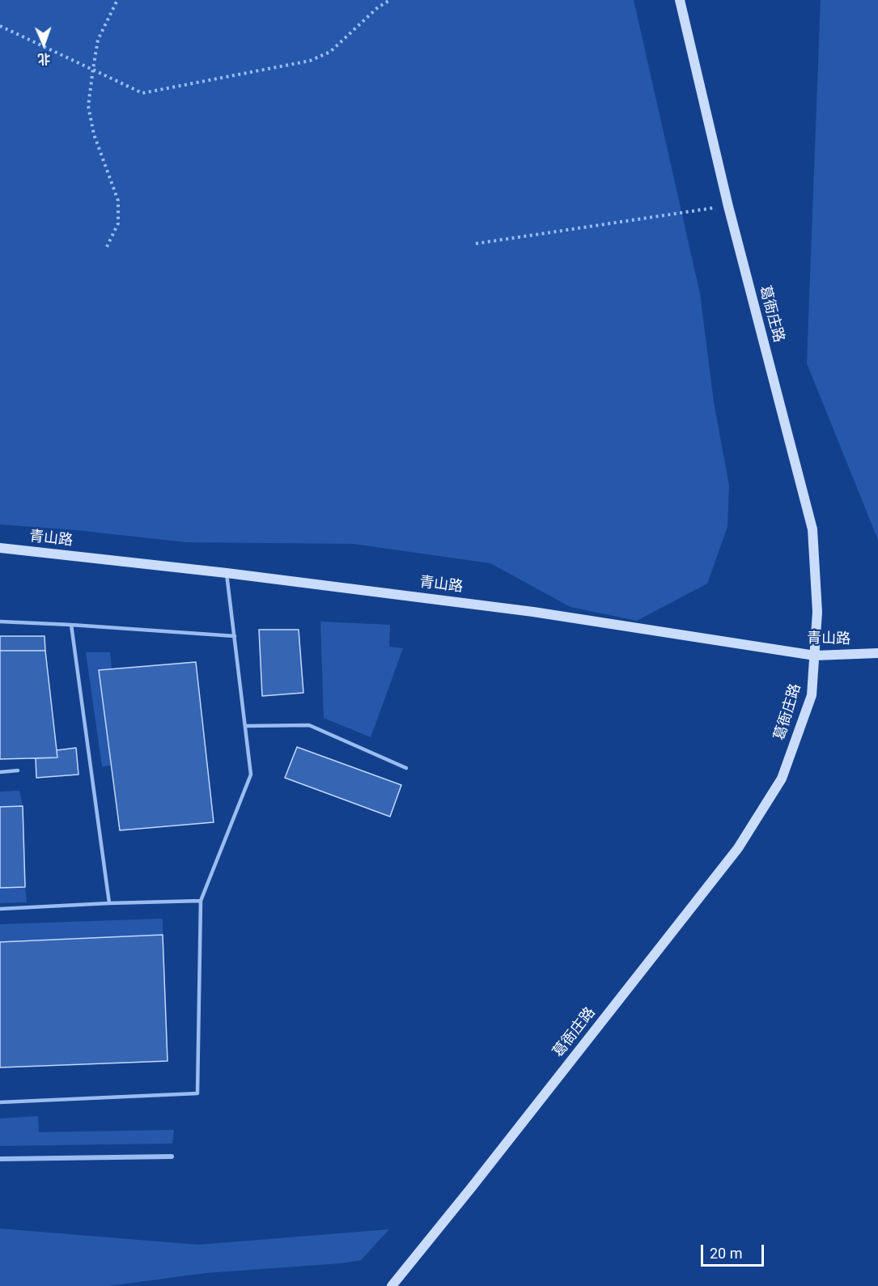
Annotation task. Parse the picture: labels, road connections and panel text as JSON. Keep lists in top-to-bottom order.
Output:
{
  "streets": {
    "street": ["葛衙庄路", "青山路"]
  },
  "crossings": [
    ["葛衙庄路", "青山路"]
  ],
  "scale_bar": "20 m",
  "north": "bottom"
}
